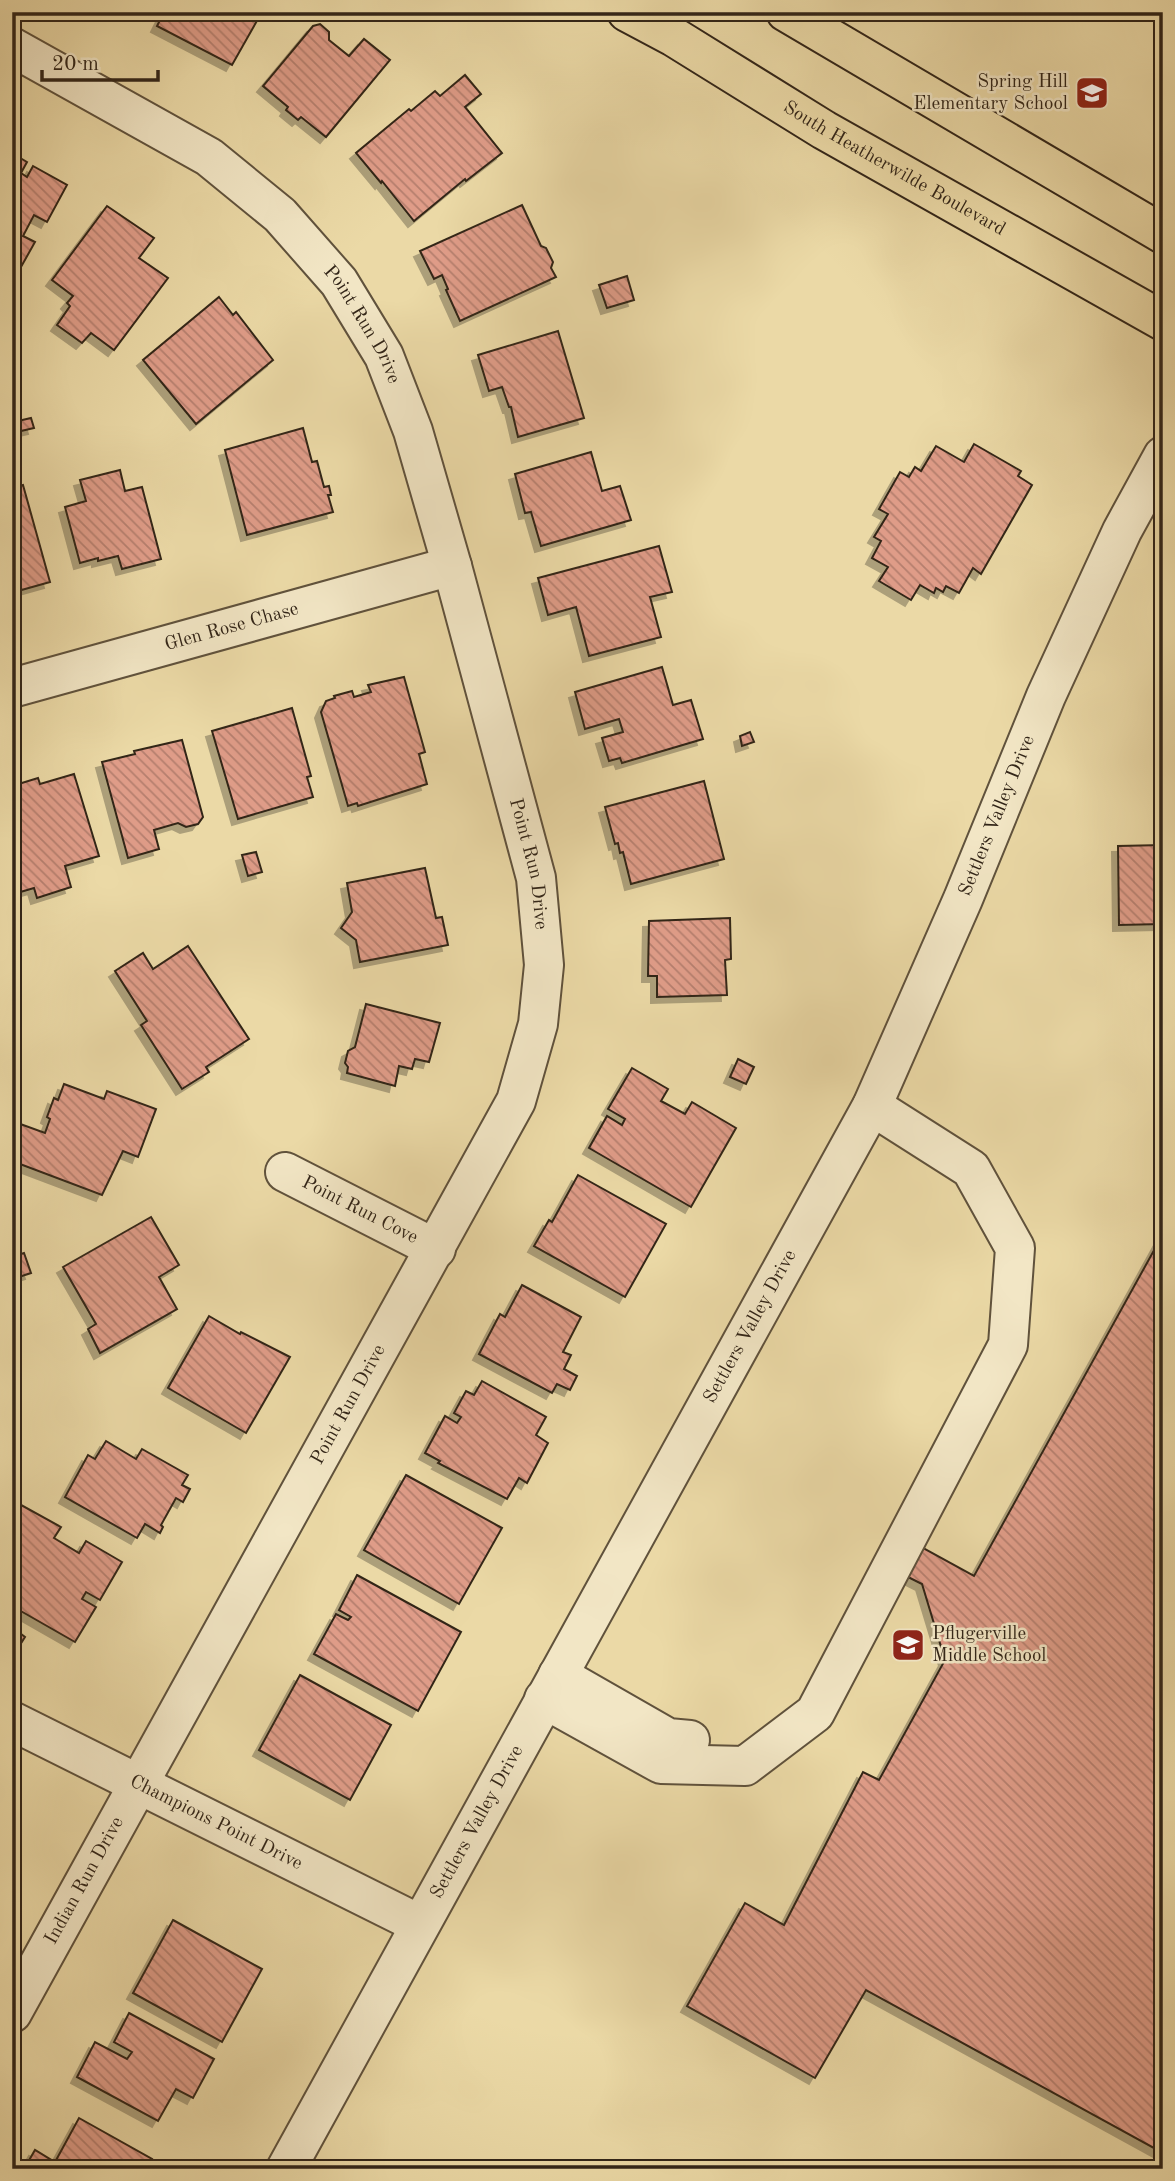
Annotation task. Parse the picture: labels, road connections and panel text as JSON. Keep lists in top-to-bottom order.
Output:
{
  "streets": {
    "main road": ["South Heatherwilde Boulevard"],
    "street": [
      "Point Run Drive",
      "Glen Rose Chase",
      "Settlers Valley Drive",
      "Point Run Cove",
      "Champions Point Drive",
      "Indian Run Drive"
    ]
  },
  "crossings": [
    ["Point Run Drive", "Glen Rose Chase"],
    ["Point Run Drive", "Point Run Cove"],
    ["Point Run Drive", "Champions Point Drive"],
    ["Point Run Drive", "Indian Run Drive"],
    ["Settlers Valley Drive", "Champions Point Drive"],
    ["Champions Point Drive", "Indian Run Drive"]
  ],
  "places": {
    "school or university": ["Spring Hill Elementary School", "Pflugerville Middle School"]
  },
  "scale_bar": "20 m"
}
